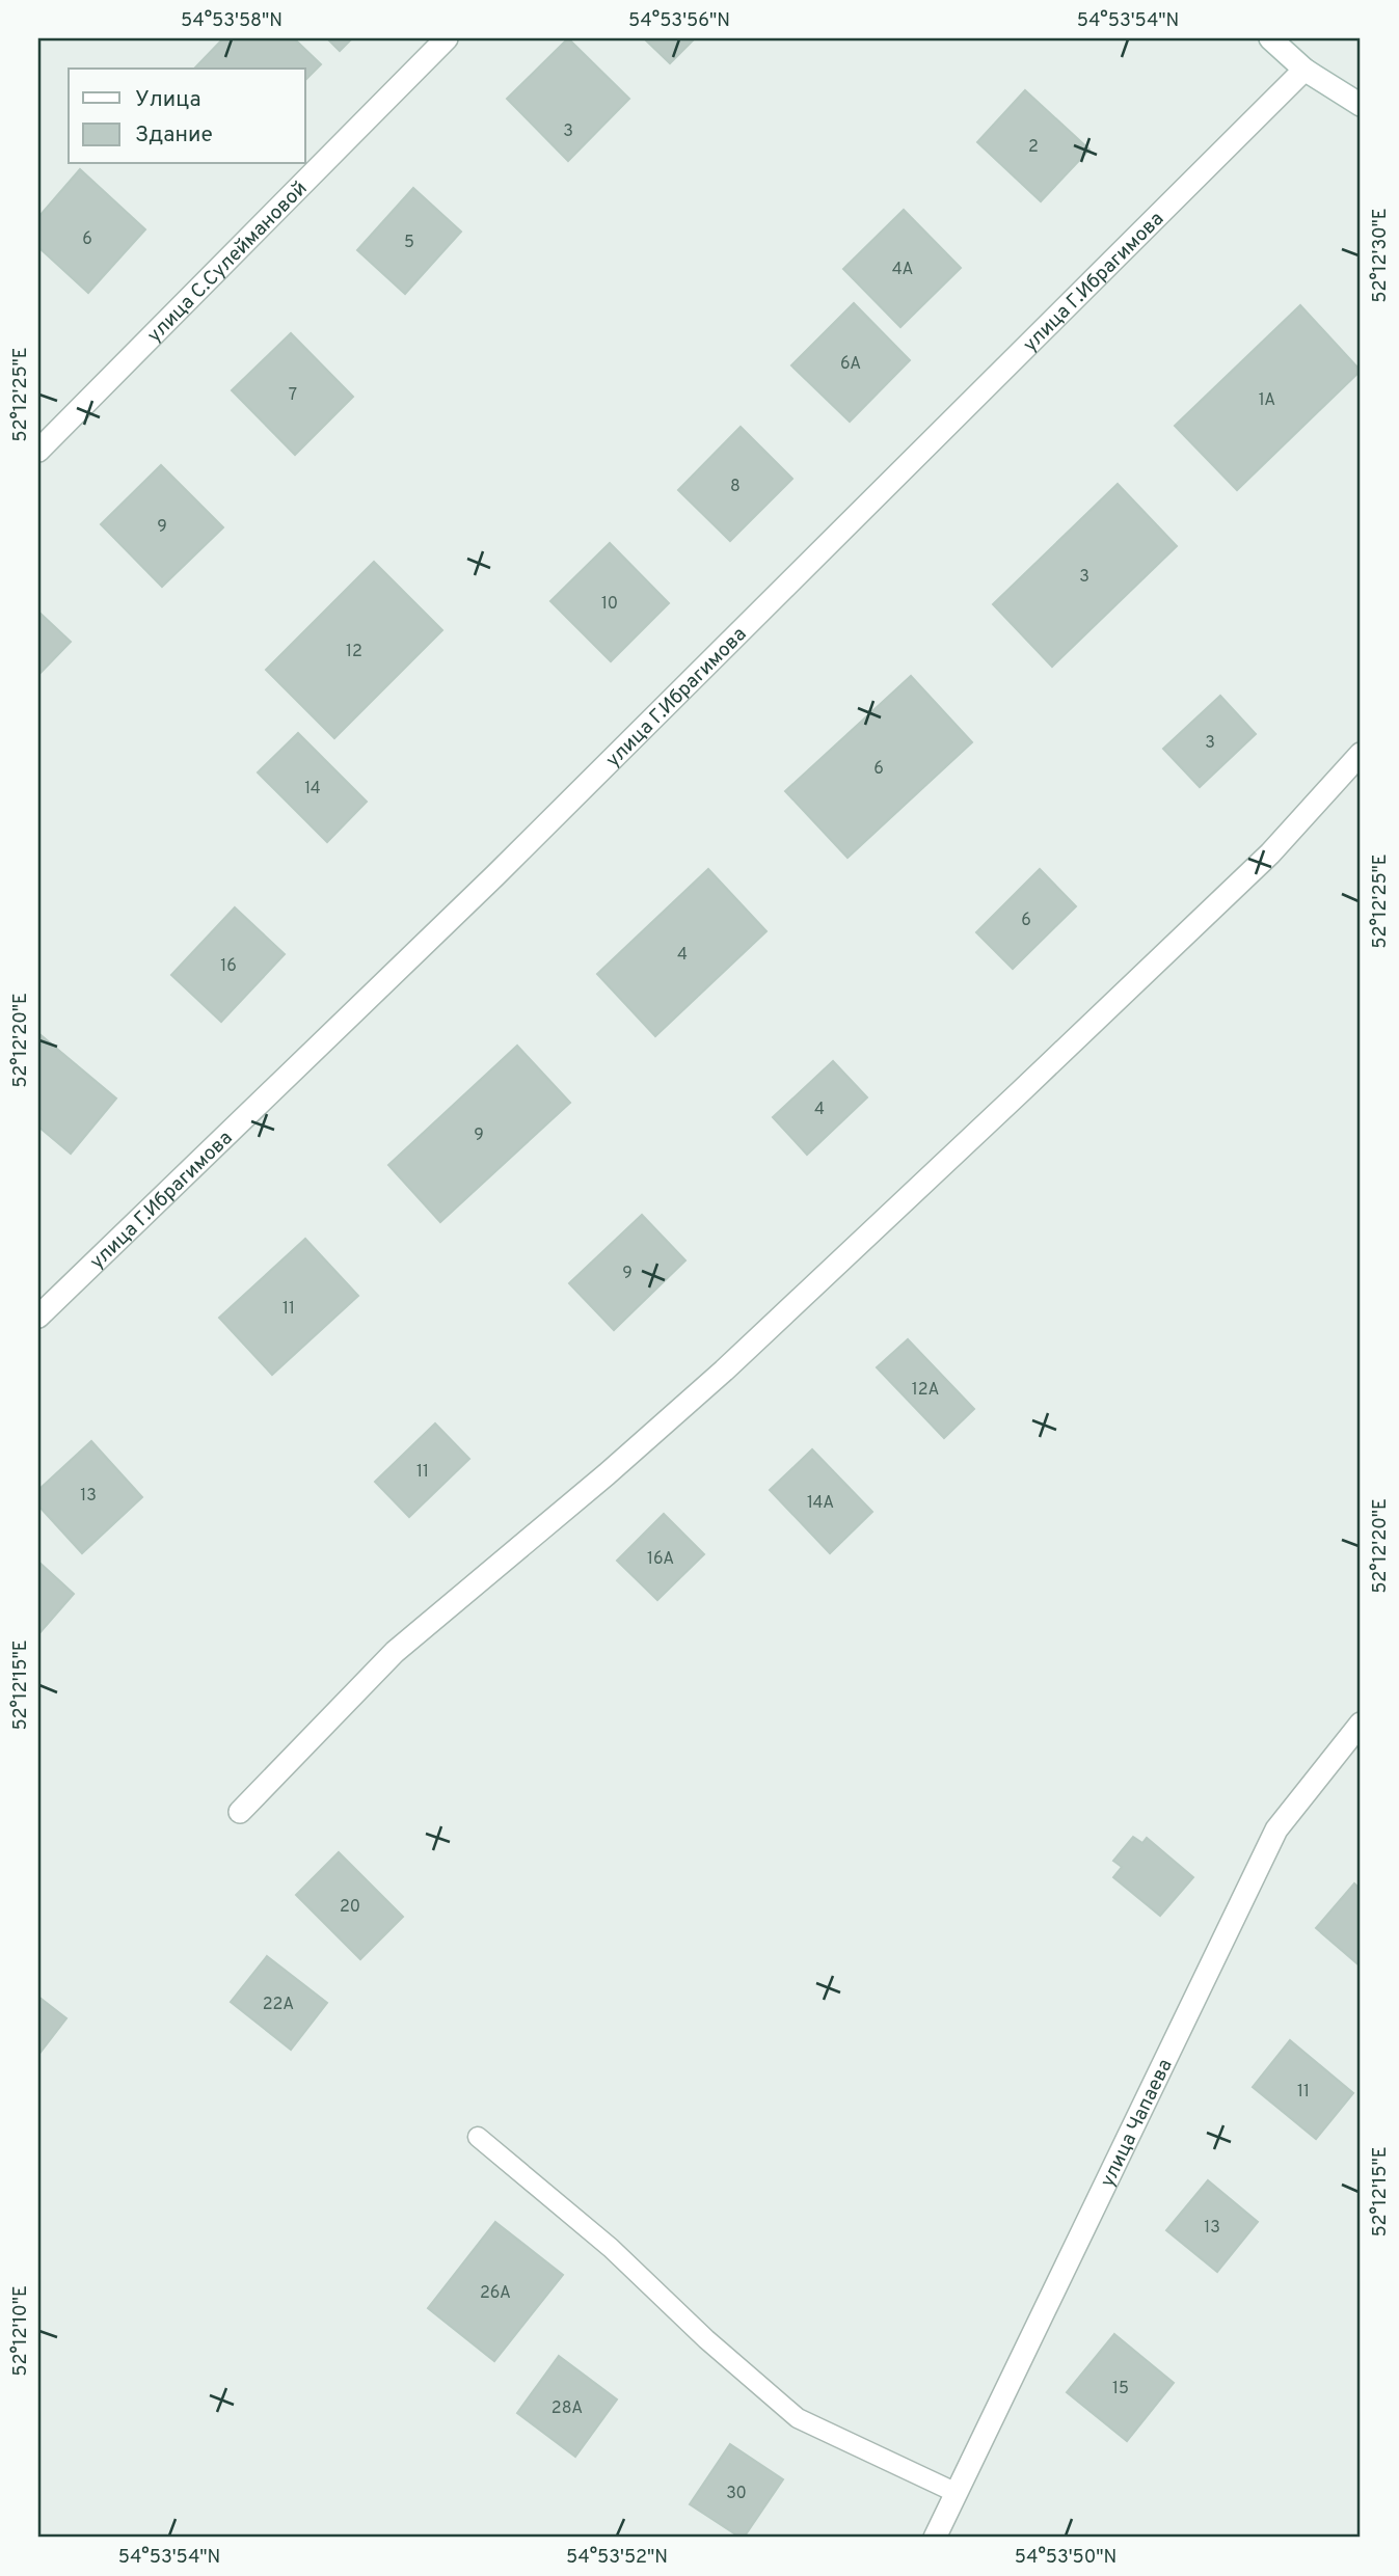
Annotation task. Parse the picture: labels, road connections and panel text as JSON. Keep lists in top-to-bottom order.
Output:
{
  "streets": {
    "street": ["улица С.Сулеймановой", "улица Г.Ибрагимова", "улица Чапаева"]
  },
  "house_numbers": [
    "3",
    "2",
    "6",
    "5",
    "4А",
    "6А",
    "7",
    "1А",
    "8",
    "9",
    "3",
    "10",
    "12",
    "3",
    "6",
    "14",
    "6",
    "4",
    "16",
    "4",
    "9",
    "9",
    "11",
    "12А",
    "11",
    "13",
    "14А",
    "16А",
    "20",
    "22А",
    "11",
    "13",
    "26А",
    "15",
    "28А",
    "30"
  ],
  "legend": ["Улица", "Здание"],
  "coordinates": [
    "54°53'58\"N",
    "54°53'56\"N",
    "54°53'54\"N",
    "52°12'30\"E",
    "52°12'25\"E",
    "52°12'20\"E",
    "52°12'15\"E",
    "52°12'10\"E",
    "54°53'52\"N",
    "54°53'50\"N"
  ]
}
